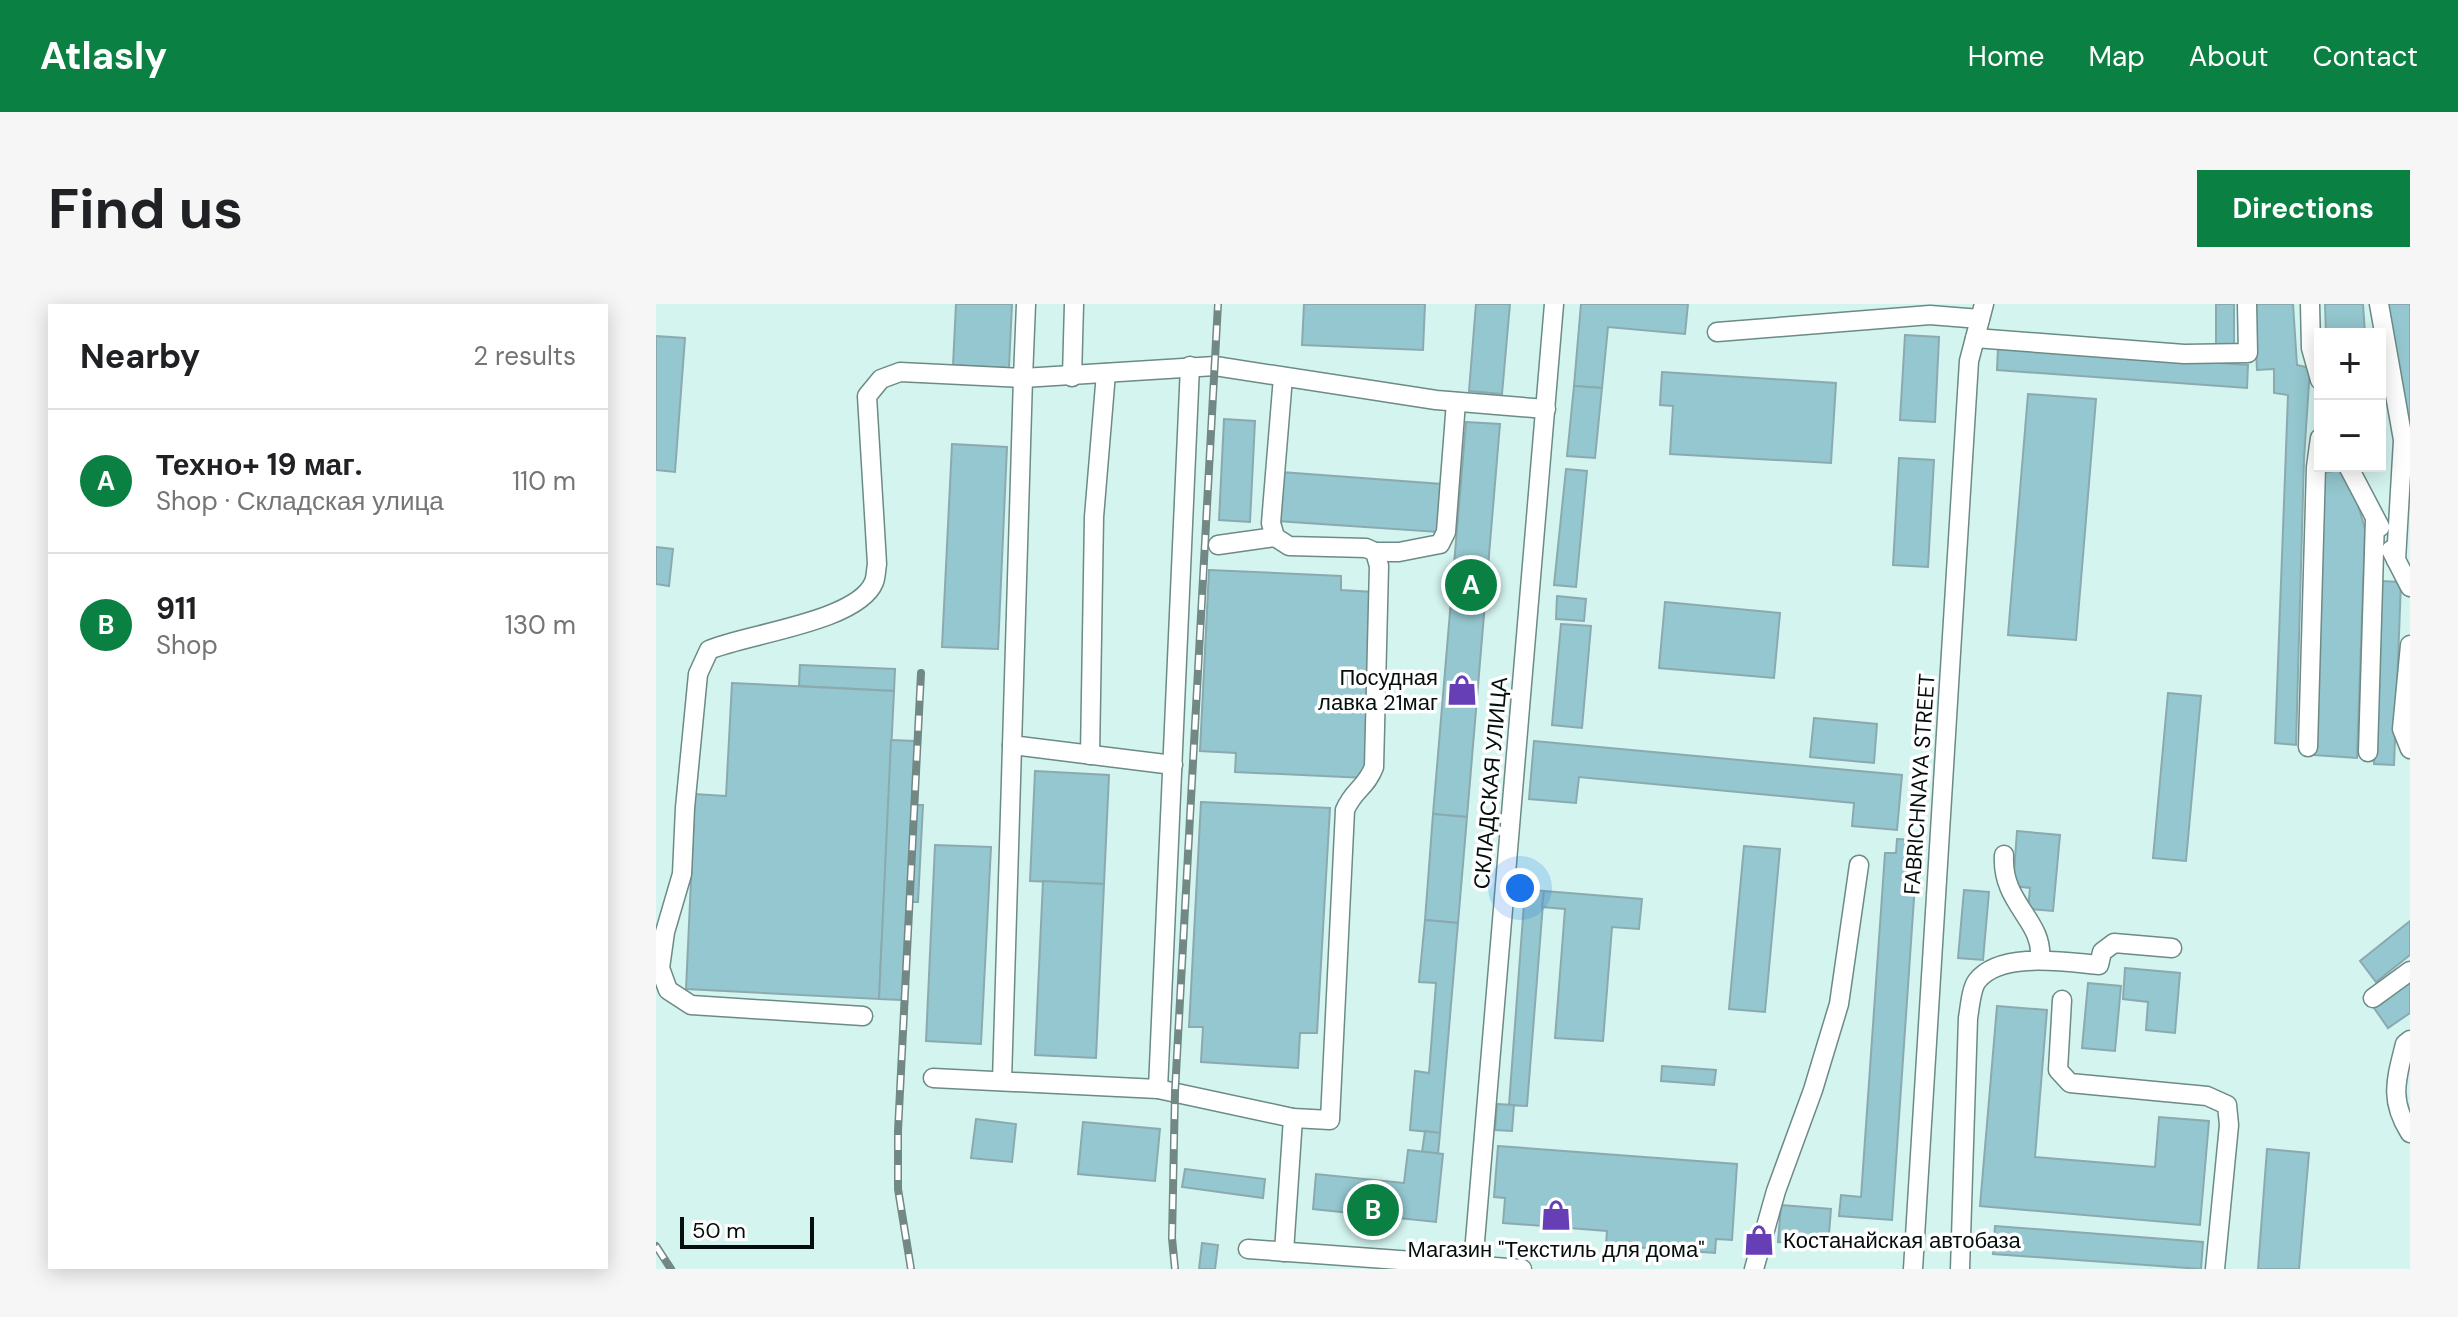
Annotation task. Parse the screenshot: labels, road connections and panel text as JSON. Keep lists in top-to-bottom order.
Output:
{
  "streets": {
    "street": ["СКЛАДСКАЯ УЛИЦА", "FABRICHNAYA STREET"]
  },
  "places": {
    "shop": ["Посудная лавка 21маг", "Магазин \"Текстиль для дома\"", "Костанайская автобаза"]
  },
  "scale_bar": "50 m",
  "page": {
    "header": "Atlasly",
    "nav": [
      "Home",
      "Map",
      "About",
      "Contact"
    ],
    "buttons": "Directions",
    "title": "Find us",
    "heading": ["Nearby", "2 results"],
    "map_buttons": ["+", "−"],
    "list": [
      {
        "mark": "A",
        "name": "Техно+ 19 маг.",
        "note": "Shop · Складская улица",
        "value": "110 m"
      },
      {
        "mark": "B",
        "name": "911",
        "note": "Shop",
        "value": "130 m"
      }
    ],
    "pins": ["A", "B"],
    "scale": "50 m"
  }
}
